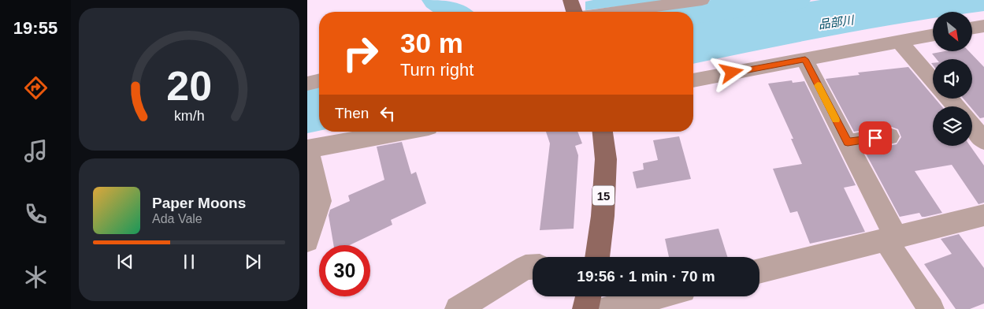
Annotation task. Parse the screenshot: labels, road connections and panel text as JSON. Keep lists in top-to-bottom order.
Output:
{
  "streets": {
    "main road": ["15"]
  },
  "water": ["品部川"],
  "north": "bottom right",
  "page": {
    "tabs": "19:55",
    "turn": ["30 m", "Turn right"],
    "then": "Then",
    "song": ["Paper Moons", "Ada Vale"],
    "limit": "30",
    "trip": "19:56 · 1 min · 70 m",
    "gauge": ["20", "km/h"]
  }
}
